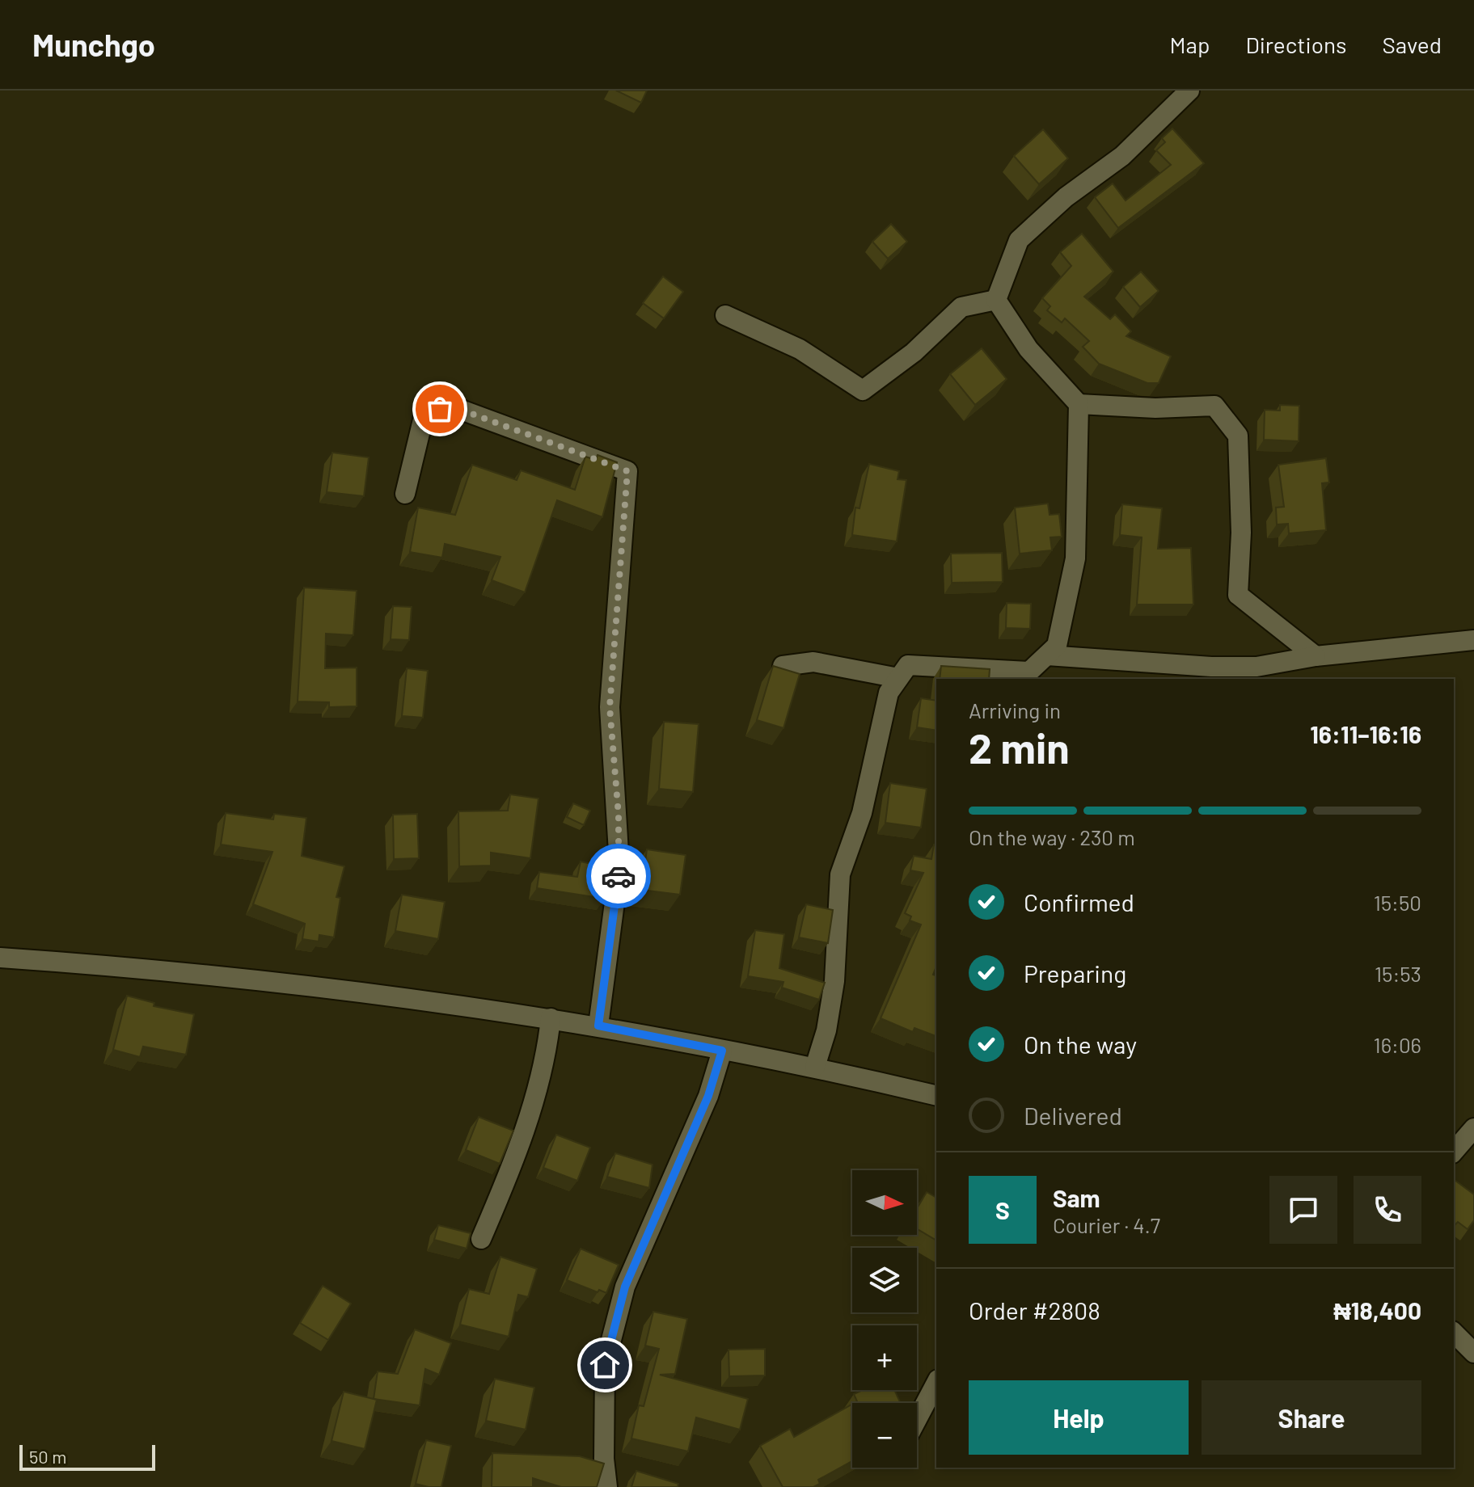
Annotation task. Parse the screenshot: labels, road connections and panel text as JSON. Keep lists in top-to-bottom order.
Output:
{
  "scale_bar": "50 m",
  "north": "right",
  "page": {
    "header": "Munchgo",
    "nav": ["Map", "Directions", "Saved"],
    "heading": ["2 min", "Arriving in", "16:11–16:16"],
    "panel": [
      "Sam",
      "Courier · 4.7",
      "Order #2808",
      "₦18,400"
    ],
    "bar": "On the way · 230 m",
    "list": [
      ["Confirmed", "15:50"],
      ["Preparing", "15:53"],
      ["On the way", "16:06"],
      "Delivered"
    ],
    "map_buttons": ["+", "−"],
    "round": "S",
    "buttons": ["Help", "Share"],
    "scale": "50 m"
  }
}
